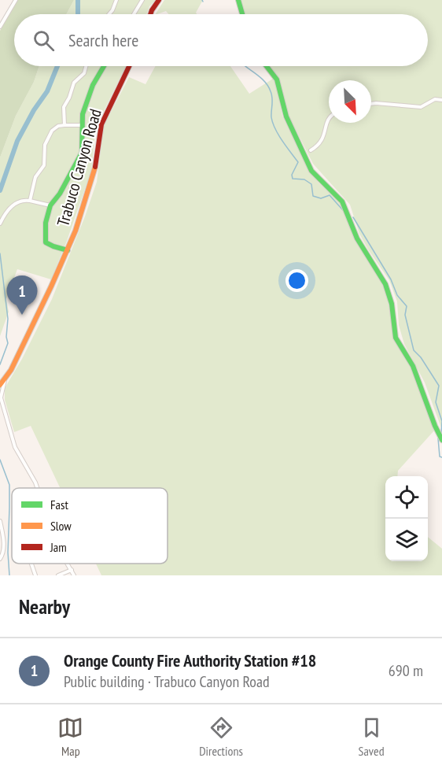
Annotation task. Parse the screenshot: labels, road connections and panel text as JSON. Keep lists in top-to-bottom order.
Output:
{
  "streets": {
    "main road": ["Trabuco Canyon Road"]
  },
  "legend": ["Fast", "Slow", "Jam"],
  "north": "bottom right",
  "page": {
    "search": "Search here",
    "pins": "1",
    "heading": "Nearby",
    "list": [
      {
        "mark": "1",
        "name": "Orange County Fire Authority Station #18",
        "note": "Public building · Trabuco Canyon Road",
        "value": "690 m"
      }
    ],
    "nav": ["Map", "Directions", "Saved"]
  }
}
